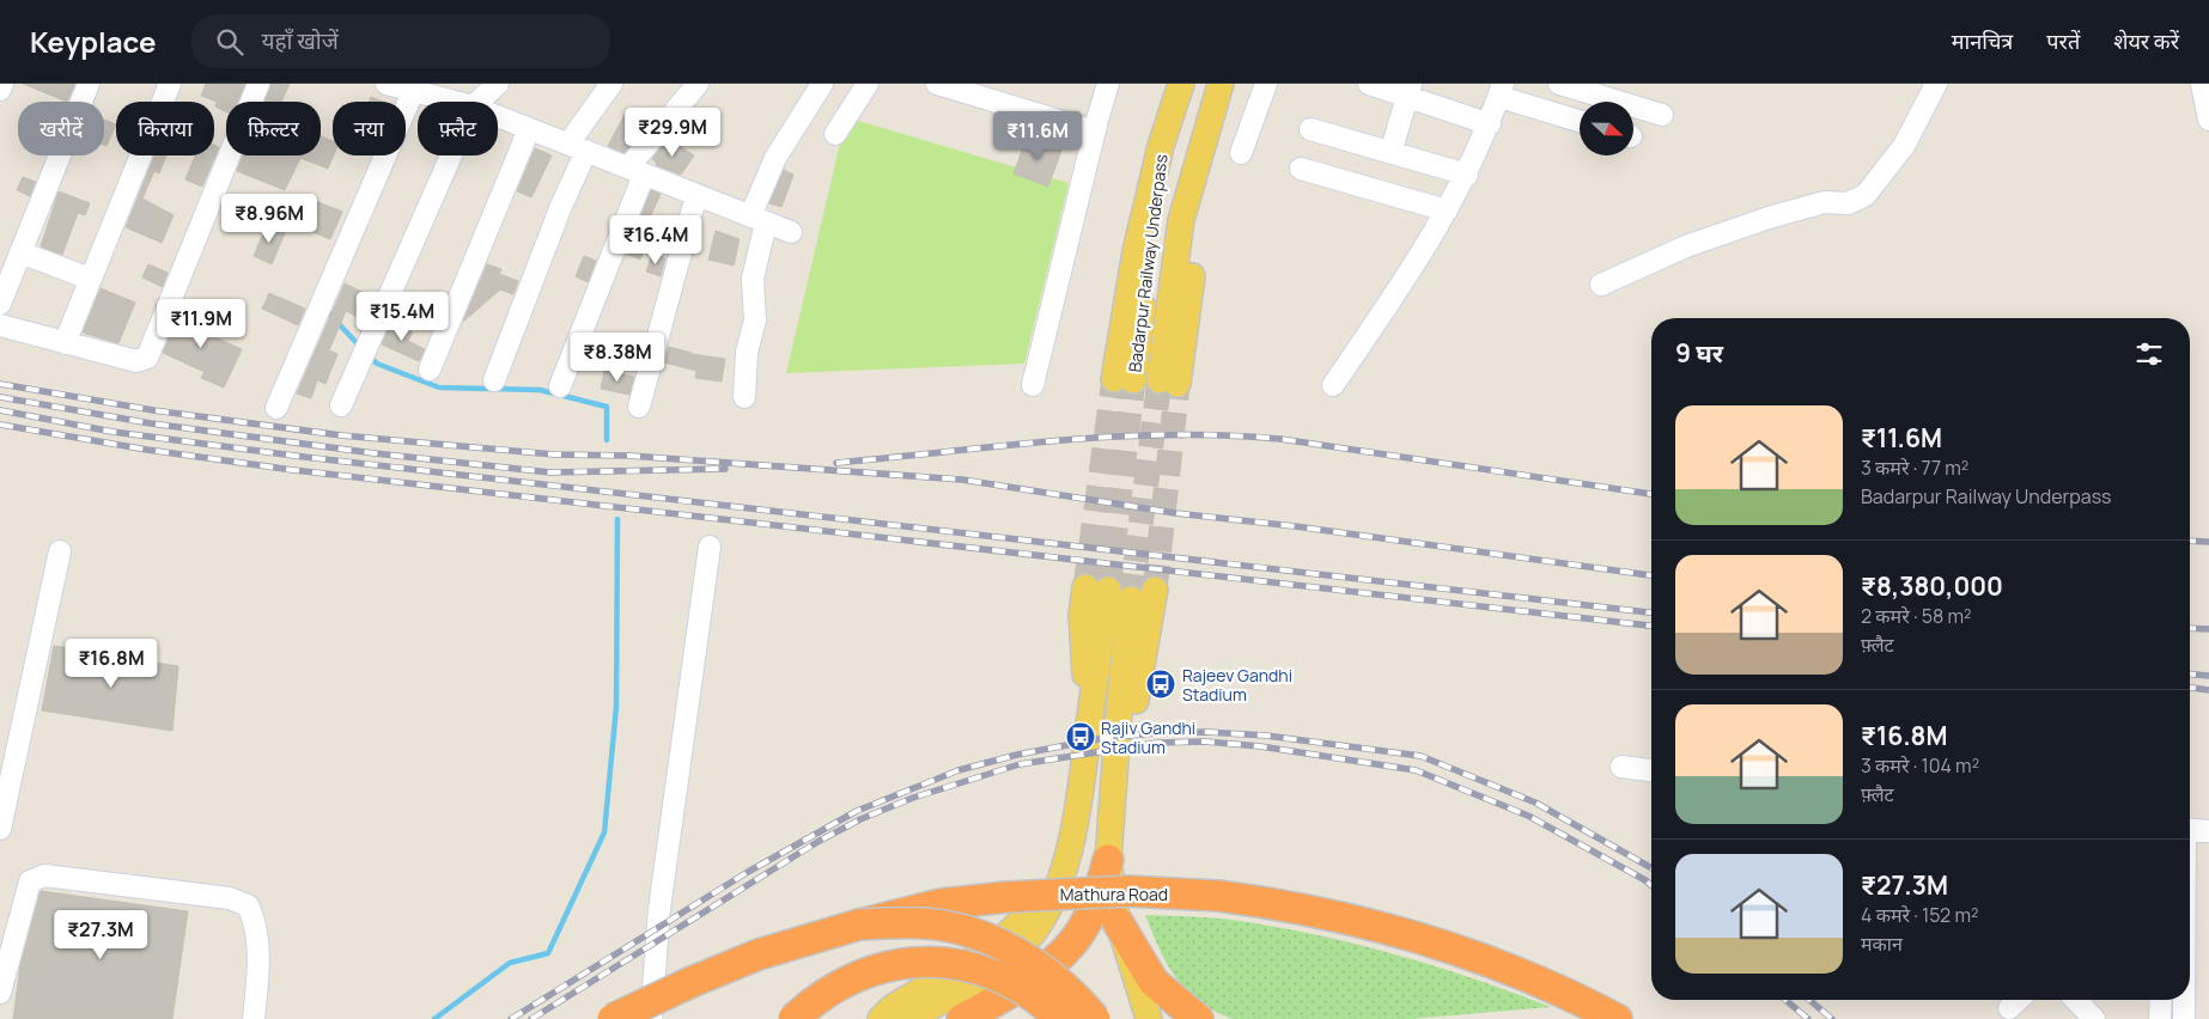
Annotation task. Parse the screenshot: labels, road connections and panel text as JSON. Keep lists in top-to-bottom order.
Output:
{
  "streets": {
    "highway": ["Mathura Road"],
    "main road": ["Badarpur Railway Underpass"]
  },
  "places": {
    "bus stop": ["Rajeev Gandhi Stadium", "Rajiv Gandhi Stadium"]
  },
  "north": "right",
  "page": {
    "header": "Keyplace",
    "search": "यहाँ खोजें",
    "nav": ["मानचित्र", "परतें", "शेयर करें"],
    "chip": [
      "खरीदें",
      "किराया",
      "फ़िल्टर",
      "नया",
      "फ़्लैट"
    ],
    "price": [
      "₹29.9M",
      "₹11.6M",
      "₹8.96M",
      "₹16.4M",
      "₹15.4M",
      "₹11.9M",
      "₹8.38M",
      "₹16.8M",
      "₹27.3M"
    ],
    "heading": "9 घर",
    "list": [
      {
        "name": "₹11.6M",
        "note": "3 कमरे · 77 m² · Badarpur Railway Underpass"
      },
      {
        "name": "₹8,380,000",
        "note": "2 कमरे · 58 m² · फ़्लैट"
      },
      {
        "name": "₹16.8M",
        "note": "3 कमरे · 104 m² · फ़्लैट"
      },
      {
        "name": "₹27.3M",
        "note": "4 कमरे · 152 m² · मकान"
      }
    ]
  }
}
